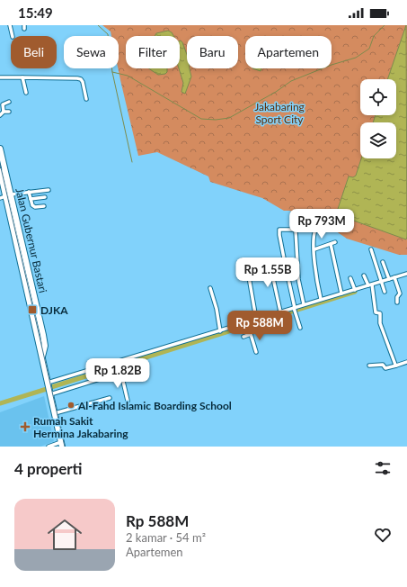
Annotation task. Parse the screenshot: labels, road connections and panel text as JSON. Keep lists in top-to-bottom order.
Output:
{
  "streets": {
    "highway": ["Jalan Gubernur Bastari"]
  },
  "parks": ["Jakabaring Sport City"],
  "places": {
    "transit": ["DJKA"],
    "other": ["Al-Fahd Islamic Boarding School"],
    "health": ["Rumah Sakit Hermina Jakabaring"]
  },
  "page": {
    "status": "15:49",
    "chip": [
      "Beli",
      "Sewa",
      "Filter",
      "Baru",
      "Apartemen"
    ],
    "price": [
      "Rp 793M",
      "Rp 1.55B",
      "Rp 588M",
      "Rp 1.82B"
    ],
    "heading": "4 properti",
    "list": [
      {
        "name": "Rp 588M",
        "note": "2 kamar · 54 m² · Apartemen"
      }
    ]
  }
}
